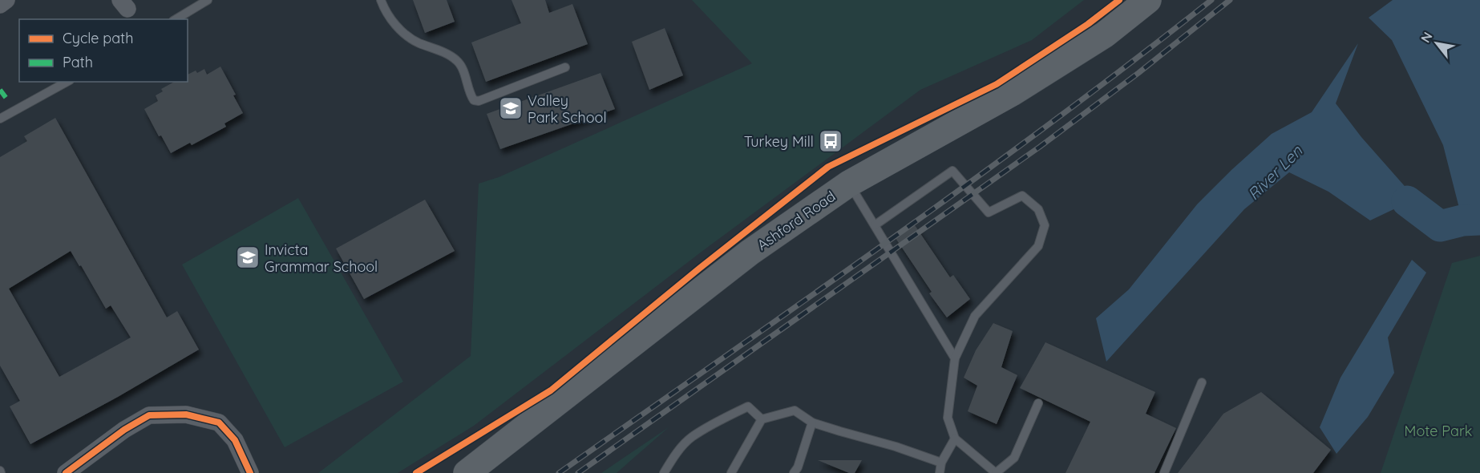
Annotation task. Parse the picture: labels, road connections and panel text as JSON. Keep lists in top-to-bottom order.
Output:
{
  "streets": {
    "main road": ["Ashford Road"]
  },
  "water": ["River Len"],
  "parks": ["Mote Park"],
  "places": {
    "school or university": ["Valley Park School", "Invicta Grammar School"],
    "bus stop": ["Turkey Mill"]
  },
  "legend": ["Cycle path", "Path"],
  "north": "top left"
}
